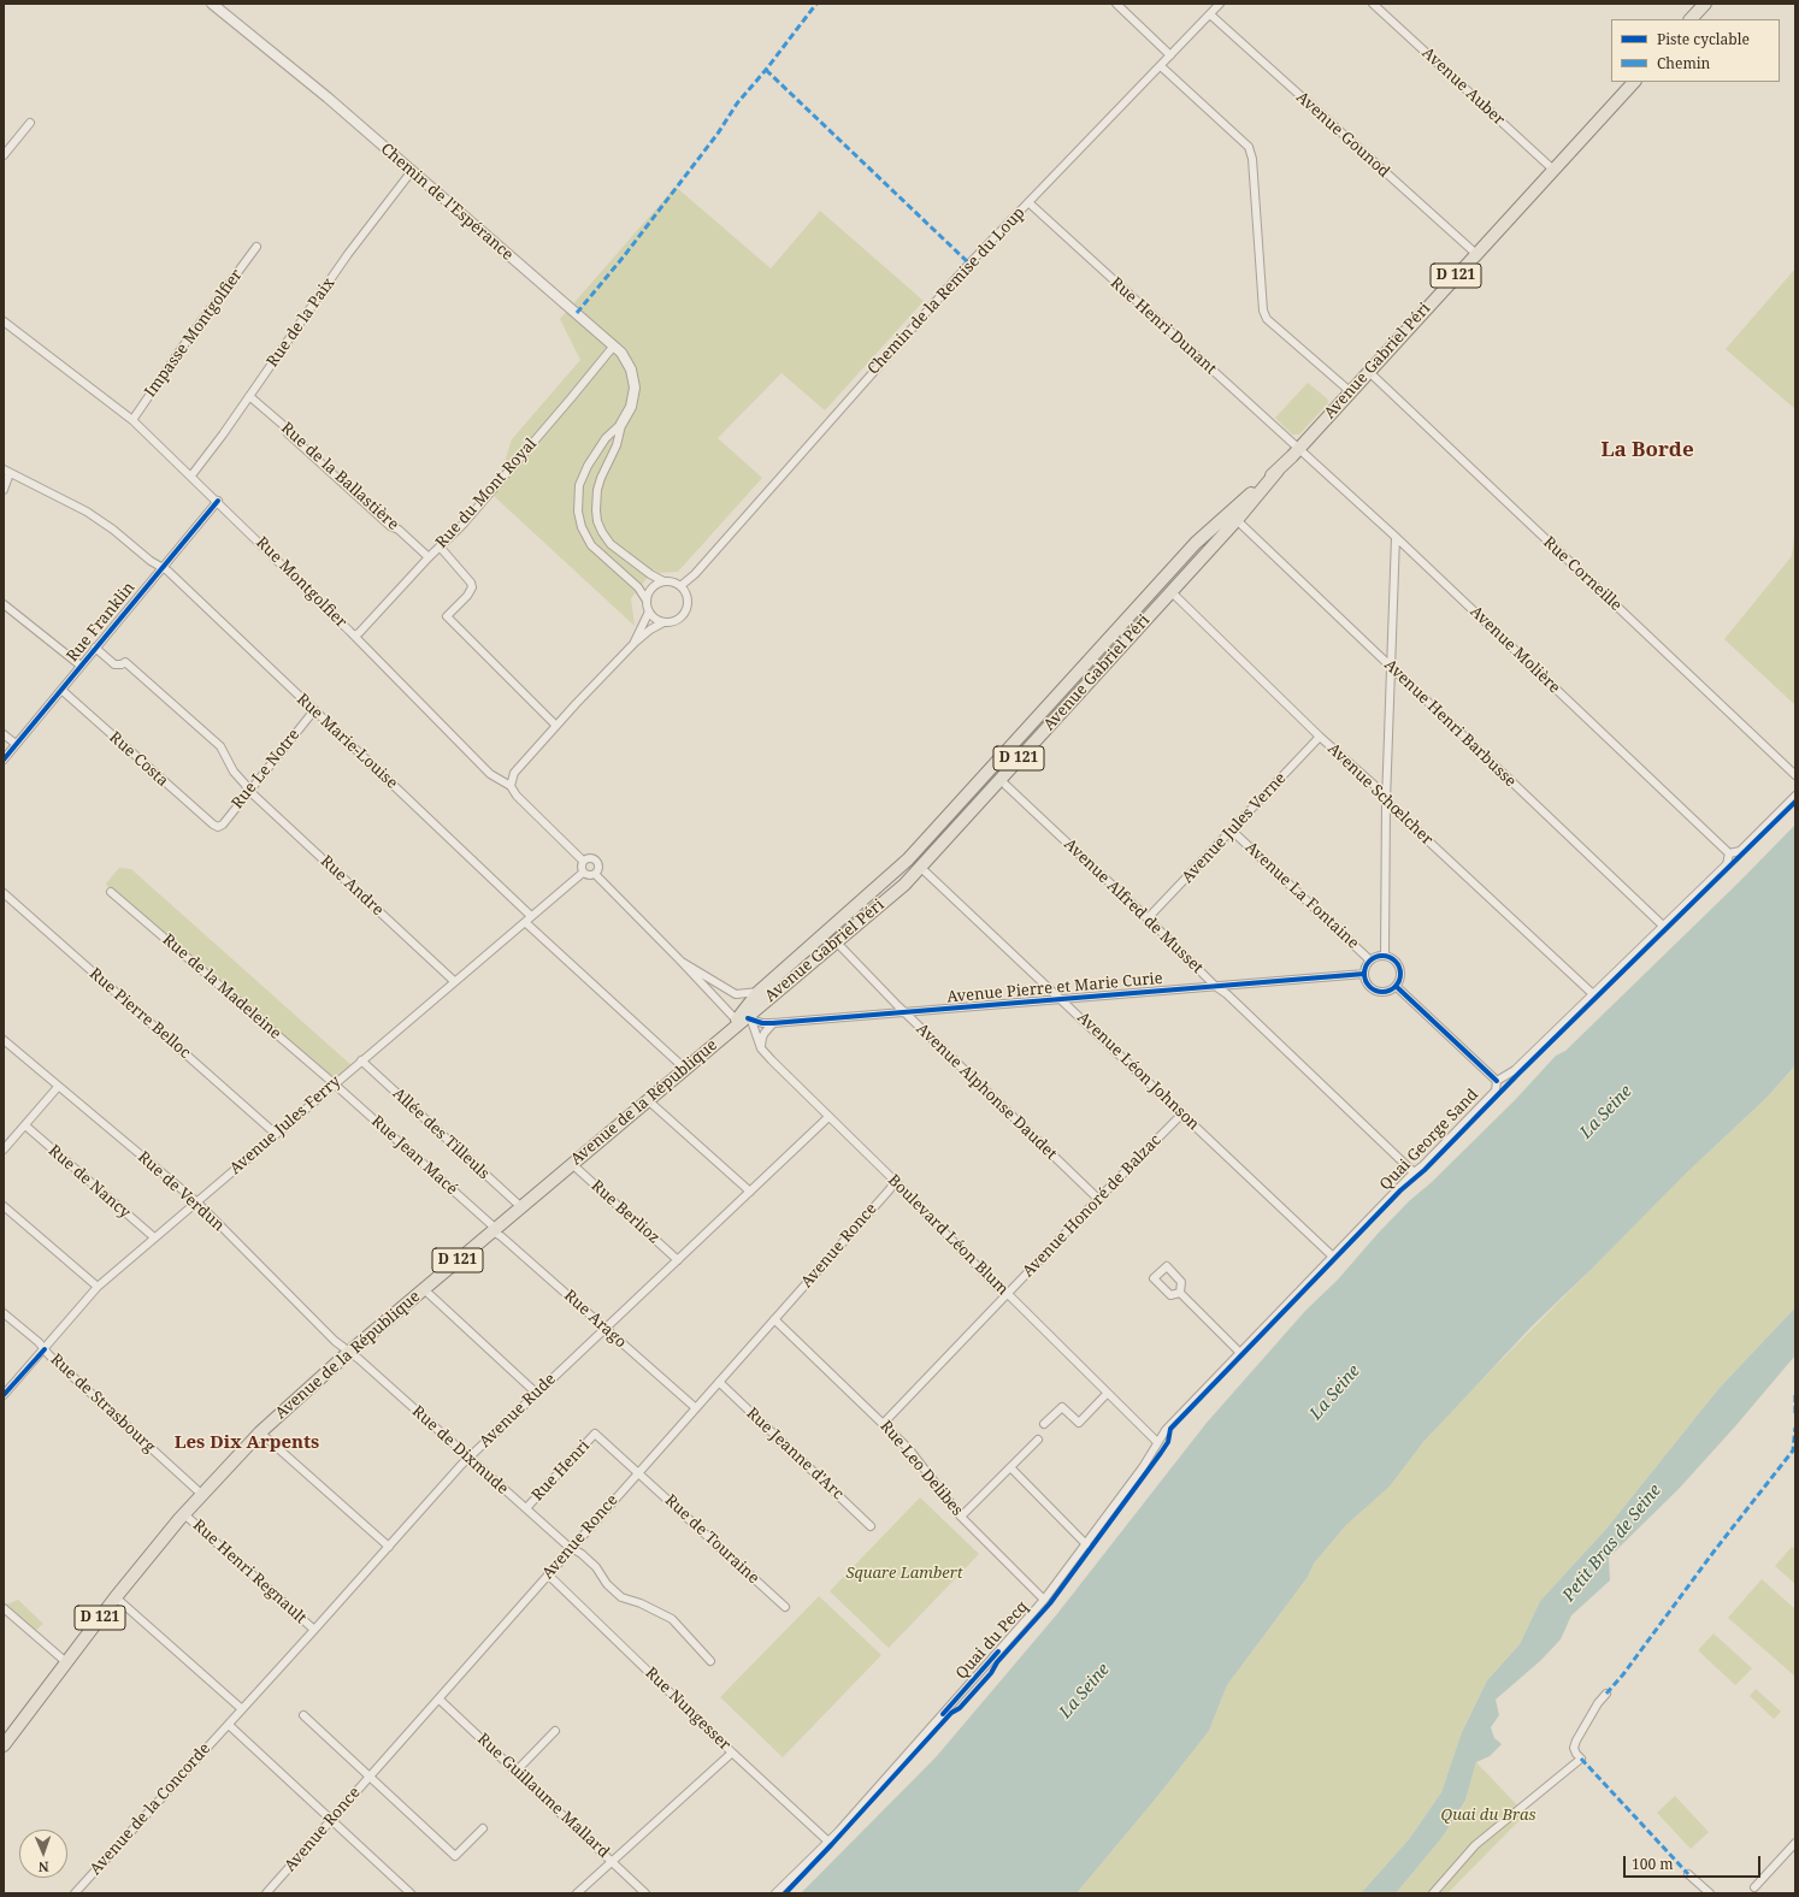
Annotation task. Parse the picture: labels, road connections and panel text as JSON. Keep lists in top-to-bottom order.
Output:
{
  "streets": {
    "main road": ["D 121", "Avenue Gabriel Péri", "Avenue de la République"],
    "street": [
      "Avenue Auber",
      "Avenue Gounod",
      "Chemin de l'Espérance",
      "Chemin de la Remise du Loup",
      "Rue de la Paix",
      "Rue Henri Dunant",
      "Impasse Montgolfier",
      "Rue de la Ballastière",
      "Rue du Mont Royal",
      "Rue Corneille",
      "Rue Montgolfier",
      "Rue Franklin",
      "Avenue Molière",
      "Avenue Henri Barbusse",
      "Rue Marie-Louise",
      "Rue Costa",
      "Rue Le Notre",
      "Avenue Schœlcher",
      "Avenue Jules Verne",
      "Rue Andre",
      "Avenue La Fontaine",
      "Avenue Alfred de Musset",
      "Rue de la Madeleine",
      "Avenue Pierre et Marie Curie",
      "Rue Pierre Belloc",
      "Avenue Léon Johnson",
      "Avenue Alphonse Daudet",
      "Avenue Jules Ferry",
      "Allée des Tilleuls",
      "Quai George Sand",
      "Rue Jean Macé",
      "Rue de Nancy",
      "Rue de Verdun",
      "Avenue Honoré de Balzac",
      "Rue Berlioz",
      "Boulevard Léon Blum",
      "Avenue Ronce",
      "Rue Arago",
      "Rue de Strasbourg",
      "Avenue Rude",
      "Rue de Dixmude",
      "Rue Jeanne d'Arc",
      "Rue Leo Delibes",
      "Rue Henri",
      "Rue de Touraine",
      "Rue Henri Regnault",
      "Quai du Pecq",
      "Rue Nungesser",
      "Rue Guillaume Mallard",
      "Avenue de la Concorde"
    ]
  },
  "crossings": [
    ["Avenue Auber", "Avenue Gabriel Péri"],
    ["Avenue Gounod", "Chemin de la Remise du Loup"],
    ["Avenue Gounod", "Avenue Gabriel Péri"],
    ["Chemin de l'Espérance", "Chemin de la Remise du Loup"],
    ["Chemin de l'Espérance", "Rue de la Paix"],
    ["Chemin de l'Espérance", "Rue du Mont Royal"],
    ["Chemin de la Remise du Loup", "Rue Henri Dunant"],
    ["Rue de la Paix", "Rue de la Ballastière"],
    ["Rue de la Paix", "Rue Montgolfier"],
    ["Rue Henri Dunant", "Avenue Gabriel Péri"],
    ["Rue Henri Dunant", "Avenue Molière"],
    ["Impasse Montgolfier", "Rue Montgolfier"],
    ["Avenue Gabriel Péri", "Rue Corneille"],
    ["Avenue Gabriel Péri", "Rue Montgolfier"],
    ["Avenue Gabriel Péri", "Avenue Molière"],
    ["Avenue Gabriel Péri", "Avenue Henri Barbusse"],
    ["Avenue Gabriel Péri", "Avenue Schœlcher"],
    ["Avenue Gabriel Péri", "Avenue Alfred de Musset"],
    ["Avenue Gabriel Péri", "Avenue Pierre et Marie Curie"],
    ["Avenue Gabriel Péri", "Avenue Léon Johnson"],
    ["Avenue Gabriel Péri", "Avenue Alphonse Daudet"],
    ["Avenue Gabriel Péri", "Avenue de la République"],
    ["Avenue Gabriel Péri", "Boulevard Léon Blum"],
    ["Rue de la Ballastière", "Rue du Mont Royal"],
    ["Rue du Mont Royal", "Rue Montgolfier"],
    ["Rue Montgolfier", "Rue Franklin"],
    ["Rue Montgolfier", "Avenue Pierre et Marie Curie"],
    ["Rue Montgolfier", "Avenue de la République"],
    ["Rue Montgolfier", "Avenue Jules Ferry"],
    ["Rue Montgolfier", "Boulevard Léon Blum"],
    ["Rue Franklin", "Rue Marie-Louise"],
    ["Rue Franklin", "Rue Costa"],
    ["Rue Franklin", "Rue Andre"],
    ["Avenue Molière", "Quai George Sand"],
    ["Avenue Henri Barbusse", "Quai George Sand"],
    ["Rue Marie-Louise", "Rue Le Notre"],
    ["Rue Marie-Louise", "Avenue Jules Ferry"],
    ["Rue Costa", "Rue Le Notre"],
    ["Rue Le Notre", "Rue Andre"],
    ["Avenue Schœlcher", "Avenue Jules Verne"],
    ["Avenue Schœlcher", "Quai George Sand"],
    ["Avenue Jules Verne", "Avenue La Fontaine"],
    ["Avenue Jules Verne", "Avenue Alfred de Musset"],
    ["Rue Andre", "Avenue Jules Ferry"],
    ["Avenue La Fontaine", "Avenue Pierre et Marie Curie"],
    ["Avenue Alfred de Musset", "Avenue Pierre et Marie Curie"],
    ["Avenue Alfred de Musset", "Quai George Sand"],
    ["Rue de la Madeleine", "Avenue Jules Ferry"],
    ["Rue de la Madeleine", "Rue Jean Macé"],
    ["Avenue Pierre et Marie Curie", "Avenue Léon Johnson"],
    ["Avenue Pierre et Marie Curie", "Avenue Alphonse Daudet"],
    ["Avenue Pierre et Marie Curie", "Avenue de la République"],
    ["Avenue Pierre et Marie Curie", "Boulevard Léon Blum"],
    ["Rue Pierre Belloc", "Avenue Jules Ferry"],
    ["Avenue Léon Johnson", "Quai George Sand"],
    ["Avenue Léon Johnson", "Avenue Honoré de Balzac"],
    ["Avenue Alphonse Daudet", "Avenue Honoré de Balzac"],
    ["Avenue de la République", "Allée des Tilleuls"],
    ["Avenue de la République", "Rue Jean Macé"],
    ["Avenue de la République", "Rue de Verdun"],
    ["Avenue de la République", "Rue Berlioz"],
    ["Avenue de la République", "Boulevard Léon Blum"],
    ["Avenue de la République", "Rue Arago"],
    ["Avenue de la République", "Rue de Strasbourg"],
    ["Avenue de la République", "Rue de Dixmude"],
    ["Avenue de la République", "Rue Henri Regnault"],
    ["Avenue Jules Ferry", "Allée des Tilleuls"],
    ["Avenue Jules Ferry", "Rue Jean Macé"],
    ["Avenue Jules Ferry", "Rue de Nancy"],
    ["Avenue Jules Ferry", "Rue de Verdun"],
    ["Avenue Jules Ferry", "Rue de Strasbourg"],
    ["Quai George Sand", "Boulevard Léon Blum"],
    ["Quai George Sand", "Quai du Pecq"],
    ["Rue Jean Macé", "Rue Arago"],
    ["Rue de Verdun", "Rue de Dixmude"],
    ["Avenue Honoré de Balzac", "Boulevard Léon Blum"],
    ["Avenue Honoré de Balzac", "Rue Leo Delibes"],
    ["Rue Berlioz", "Avenue Rude"],
    ["Boulevard Léon Blum", "Avenue Ronce"],
    ["Boulevard Léon Blum", "Avenue Rude"],
    ["Boulevard Léon Blum", "Quai du Pecq"],
    ["Avenue Ronce", "Rue Arago"],
    ["Avenue Ronce", "Rue de Dixmude"],
    ["Avenue Ronce", "Rue Jeanne d'Arc"],
    ["Avenue Ronce", "Rue Leo Delibes"],
    ["Avenue Ronce", "Rue Henri"],
    ["Avenue Ronce", "Rue de Touraine"],
    ["Avenue Ronce", "Rue Nungesser"],
    ["Avenue Ronce", "Rue Guillaume Mallard"],
    ["Rue Arago", "Avenue Rude"],
    ["Avenue Rude", "Rue de Dixmude"],
    ["Avenue Rude", "Rue Henri Regnault"],
    ["Avenue Rude", "Avenue de la Concorde"],
    ["Rue de Dixmude", "Rue Henri"],
    ["Rue Leo Delibes", "Quai du Pecq"],
    ["Rue Henri", "Rue de Touraine"],
    ["Quai du Pecq", "Rue Nungesser"]
  ],
  "districts": ["La Borde", "Les Dix Arpents"],
  "water": ["La Seine", "Petit Bras de Seine"],
  "parks": ["Square Lambert", "Quai du Bras"],
  "legend": ["Piste cyclable", "Chemin"],
  "scale_bar": "100 m",
  "north": "bottom"
}
